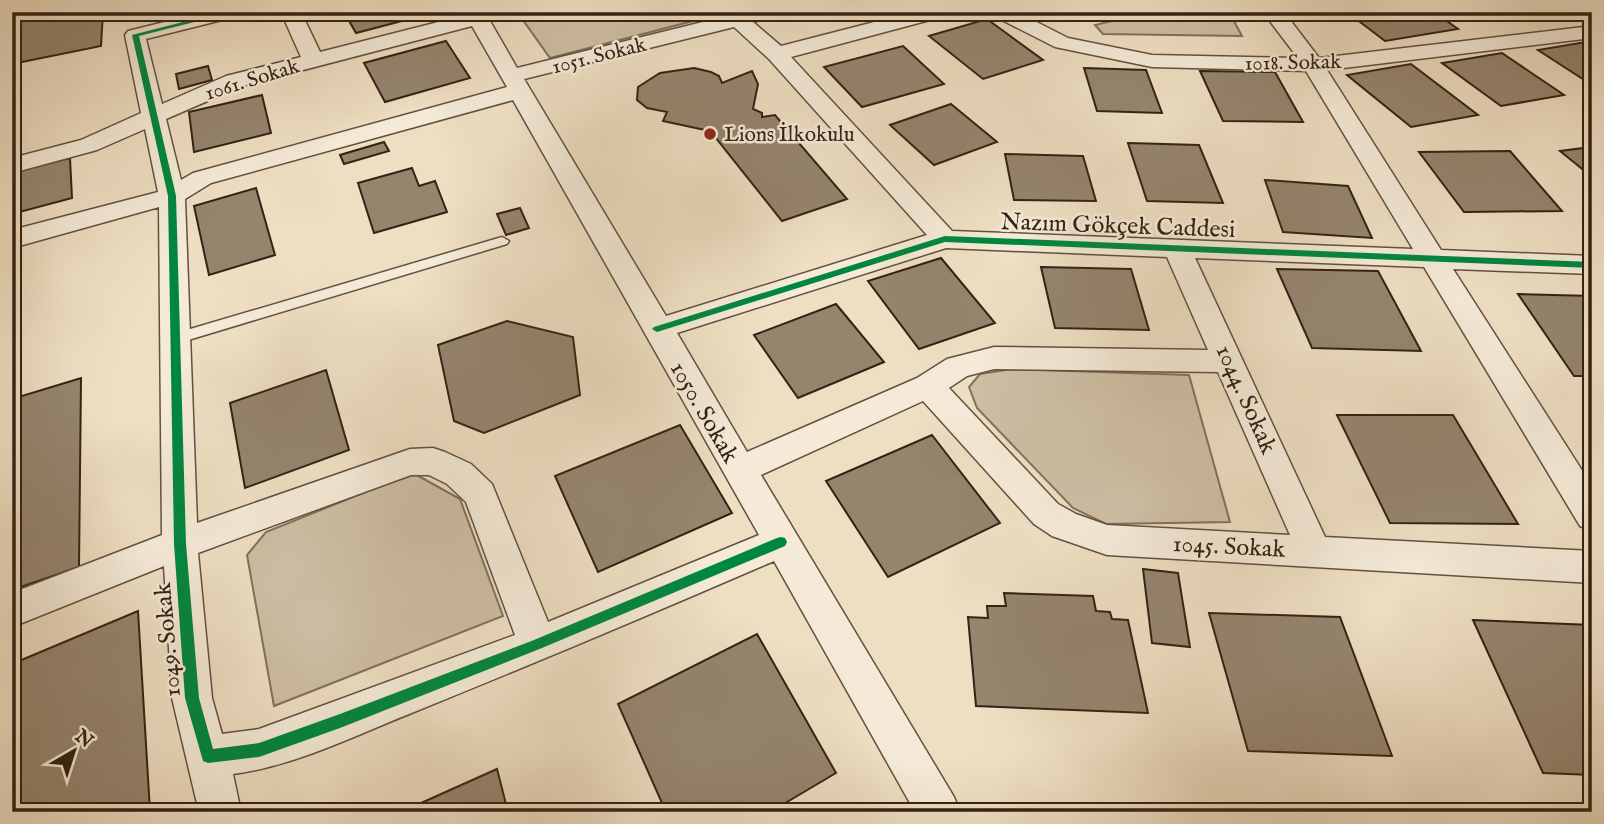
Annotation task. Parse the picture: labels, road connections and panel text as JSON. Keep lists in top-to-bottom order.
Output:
{
  "streets": {
    "street": [
      "1051. Sokak",
      "1018. Sokak",
      "1061. Sokak",
      "Nazım Gökçek Caddesi",
      "1044. Sokak",
      "1050. Sokak",
      "1045. Sokak",
      "1049. Sokak"
    ]
  },
  "crossings": [
    ["1051. Sokak", "1050. Sokak"],
    ["1051. Sokak", "1049. Sokak"],
    ["1061. Sokak", "1050. Sokak"],
    ["1061. Sokak", "1049. Sokak"],
    ["Nazım Gökçek Caddesi", "1044. Sokak"],
    ["Nazım Gökçek Caddesi", "1050. Sokak"],
    ["1044. Sokak", "1045. Sokak"]
  ],
  "places": ["Lions İlkokulu"],
  "north": "top right"
}
